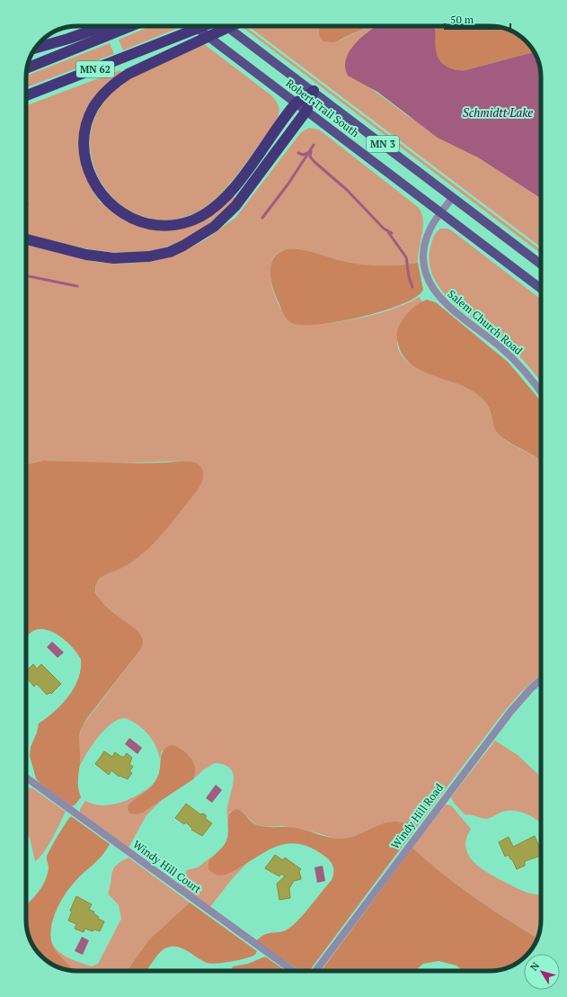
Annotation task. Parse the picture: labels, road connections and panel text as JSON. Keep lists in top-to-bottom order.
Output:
{
  "streets": {
    "highway": ["MN 62"],
    "main road": ["Robert Trail South", "MN 3"],
    "street": ["Salem Church Road", "Windy Hill Road", "Windy Hill Court"]
  },
  "crossings": [
    ["Robert Trail South", "Salem Church Road"]
  ],
  "water": ["Schmidtt Lake"],
  "scale_bar": "50 m",
  "north": "top left"
}
